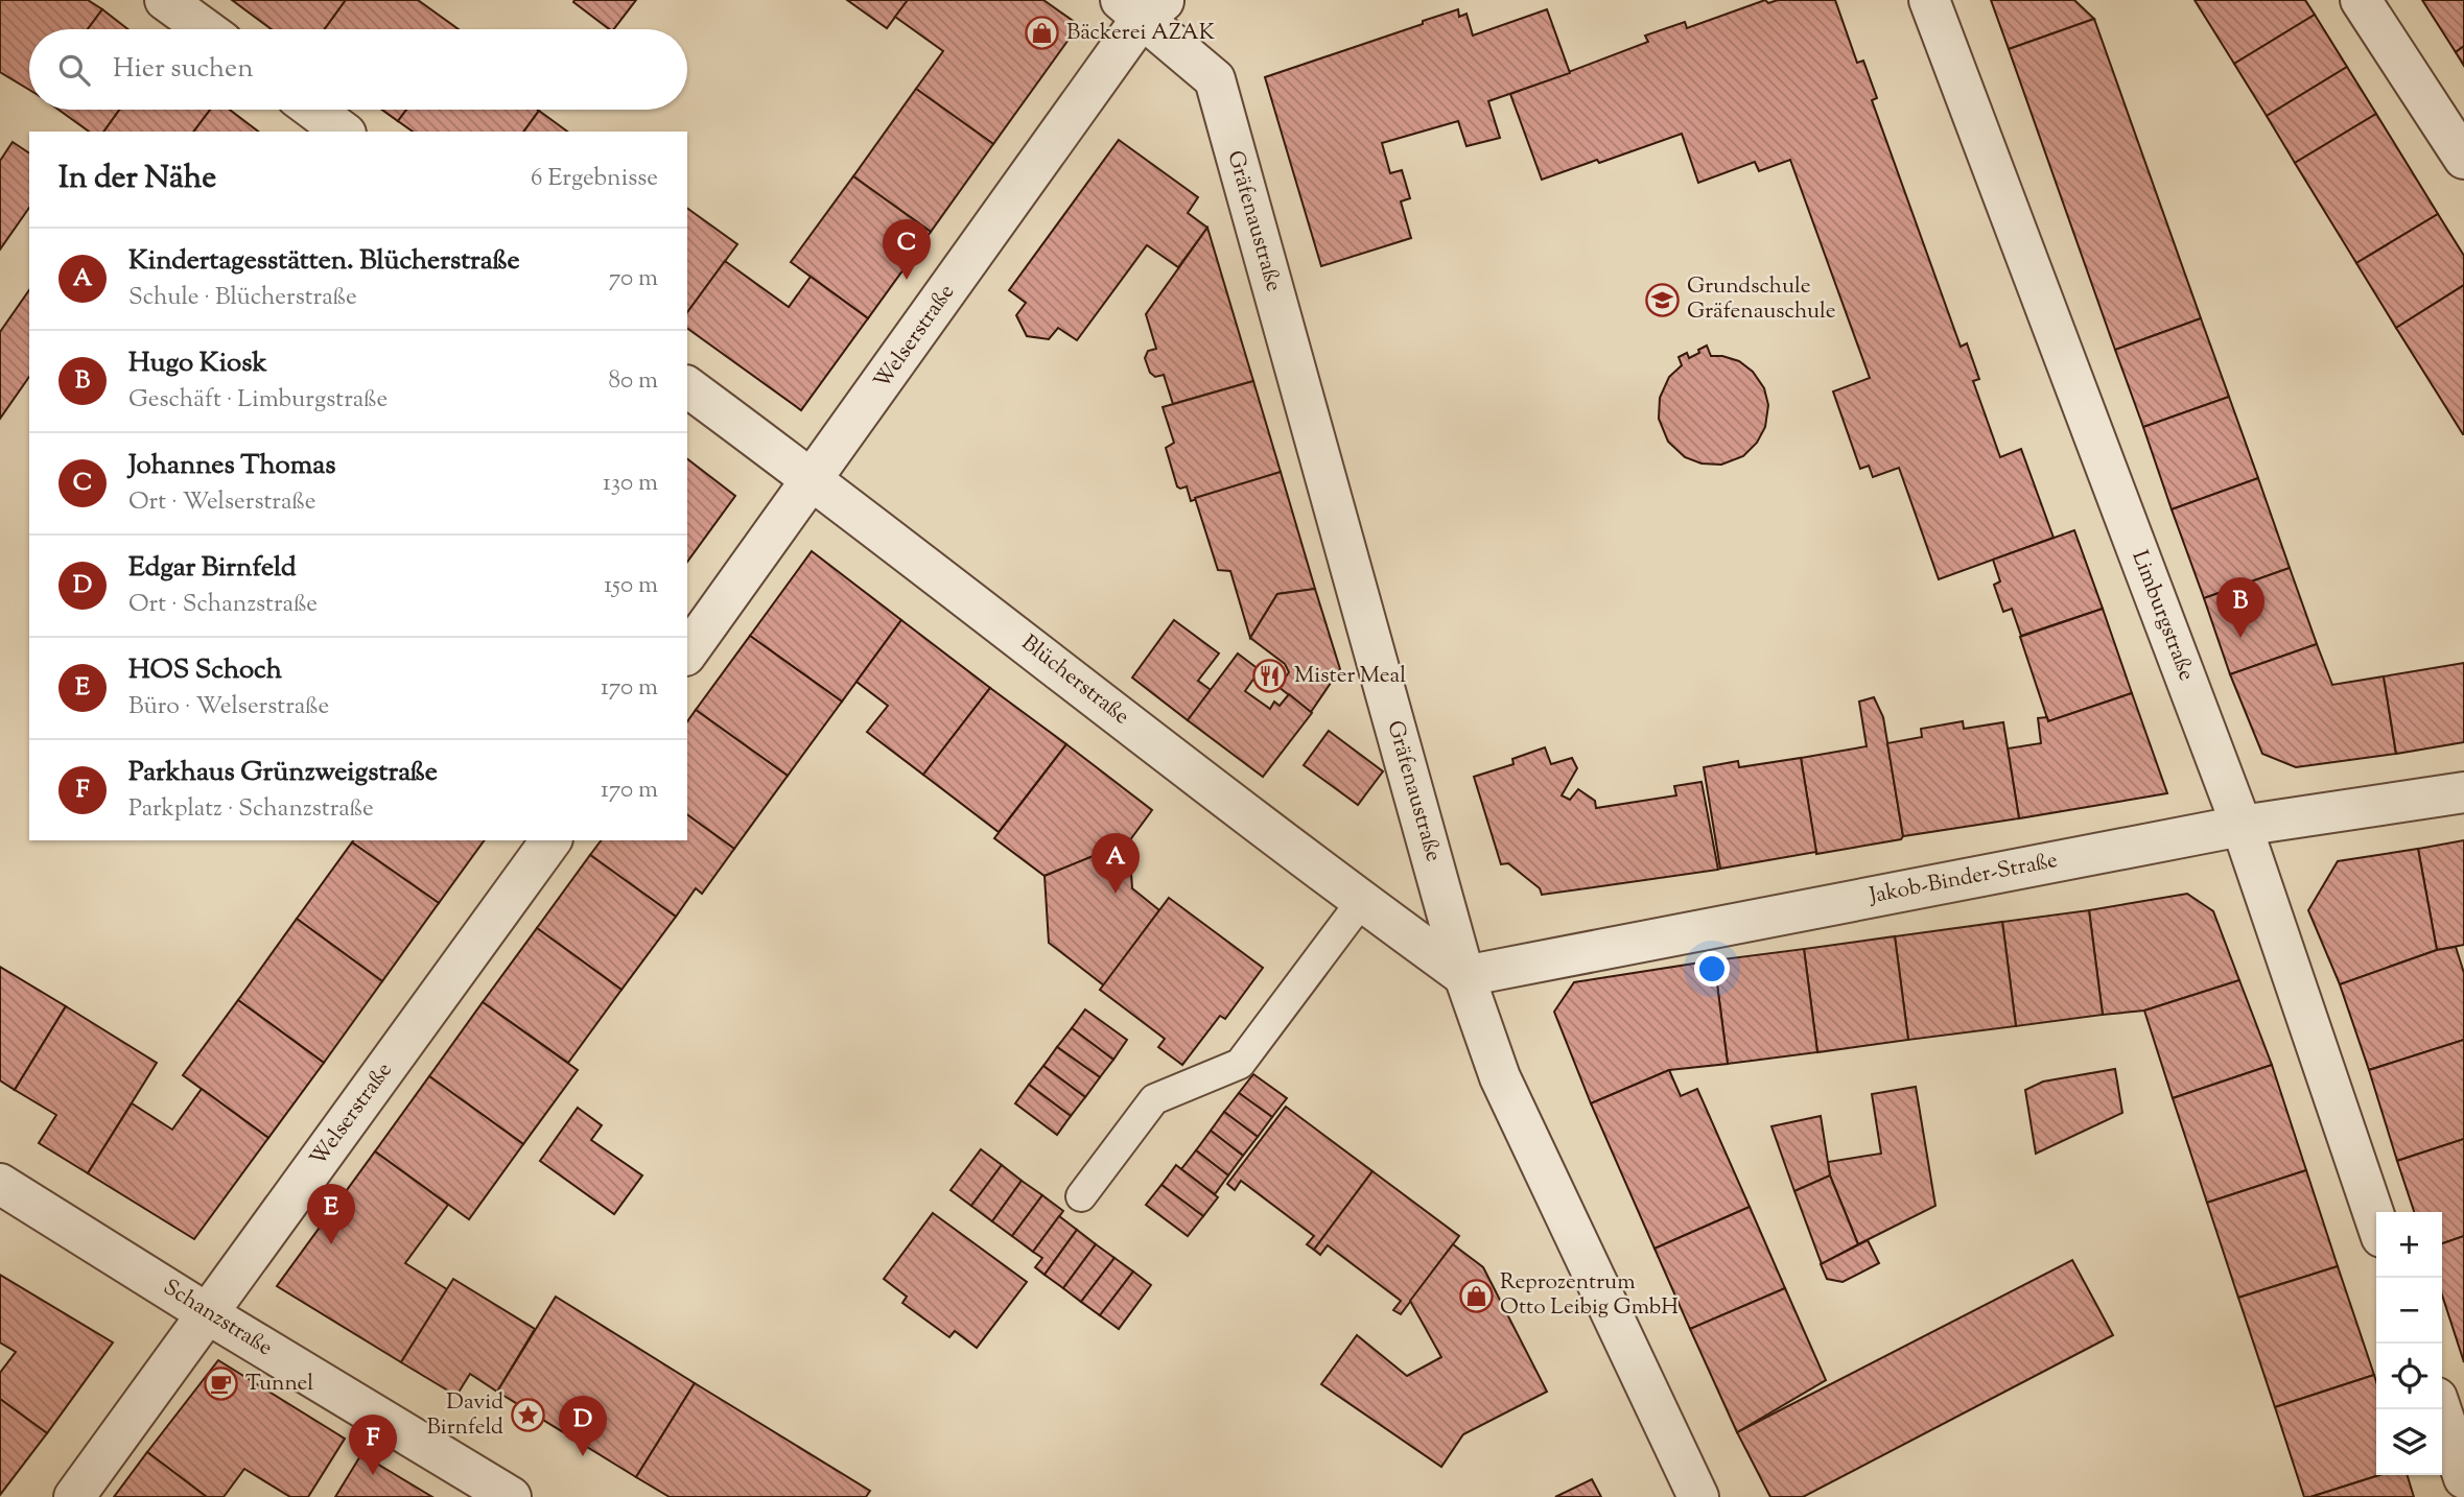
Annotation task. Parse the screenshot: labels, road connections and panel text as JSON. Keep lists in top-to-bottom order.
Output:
{
  "streets": {
    "street": [
      "Gräfenaustraße",
      "Welserstraße",
      "Limburgstraße",
      "Blücherstraße",
      "Jakob-Binder-Straße",
      "Schanzstraße"
    ]
  },
  "crossings": [
    ["Gräfenaustraße", "Welserstraße"],
    ["Gräfenaustraße", "Blücherstraße"],
    ["Gräfenaustraße", "Jakob-Binder-Straße"],
    ["Welserstraße", "Blücherstraße"],
    ["Welserstraße", "Schanzstraße"],
    ["Limburgstraße", "Jakob-Binder-Straße"],
    ["Blücherstraße", "Jakob-Binder-Straße"]
  ],
  "places": {
    "shop": ["Bäckerei AZAK", "Reprozentrum Otto Leibig GmbH"],
    "school or university": ["Grundschule Gräfenauschule"],
    "restaurant": ["Mister Meal"],
    "cafe": ["Tunnel"],
    "place": ["David Birnfeld"]
  },
  "page": {
    "search": "Hier suchen",
    "heading": ["In der Nähe", "6 Ergebnisse"],
    "pins": [
      "C",
      "B",
      "A",
      "E",
      "D",
      "F"
    ],
    "list": [
      {
        "mark": "A",
        "name": "Kindertagesstätten. Blücherstraße",
        "note": "Schule · Blücherstraße",
        "value": "70 m"
      },
      {
        "mark": "B",
        "name": "Hugo Kiosk",
        "note": "Geschäft · Limburgstraße",
        "value": "80 m"
      },
      {
        "mark": "C",
        "name": "Johannes Thomas",
        "note": "Ort · Welserstraße",
        "value": "130 m"
      },
      {
        "mark": "D",
        "name": "Edgar Birnfeld",
        "note": "Ort · Schanzstraße",
        "value": "150 m"
      },
      {
        "mark": "E",
        "name": "HOS Schoch",
        "note": "Büro · Welserstraße",
        "value": "170 m"
      },
      {
        "mark": "F",
        "name": "Parkhaus Grünzweigstraße",
        "note": "Parkplatz · Schanzstraße",
        "value": "170 m"
      }
    ],
    "map_buttons": ["+", "−"]
  }
}
